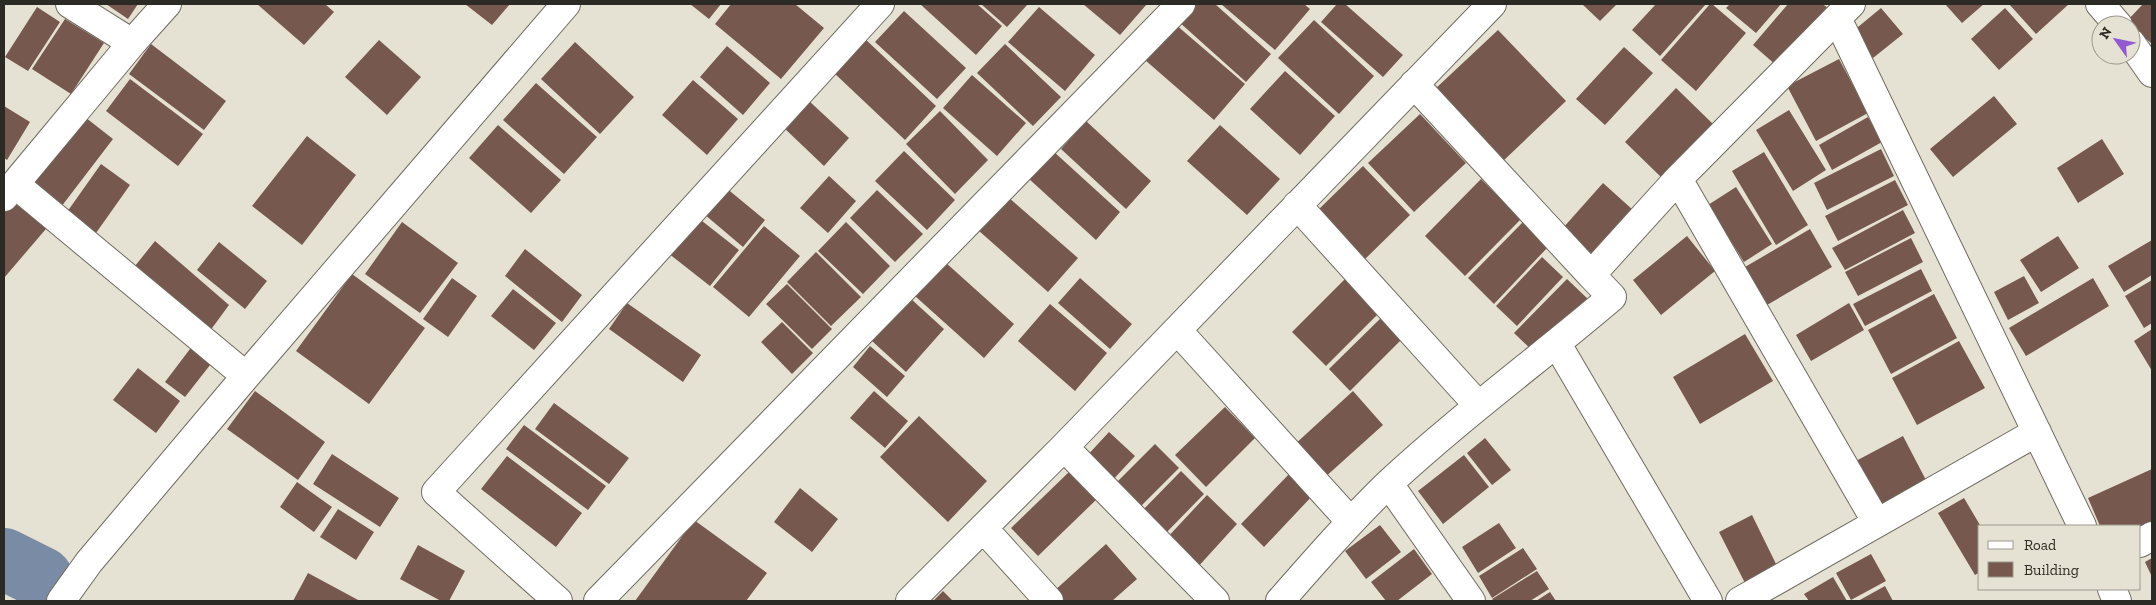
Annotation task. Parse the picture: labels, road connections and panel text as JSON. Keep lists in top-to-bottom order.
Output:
{
  "legend": ["Road", "Building"],
  "north": "top left"
}
